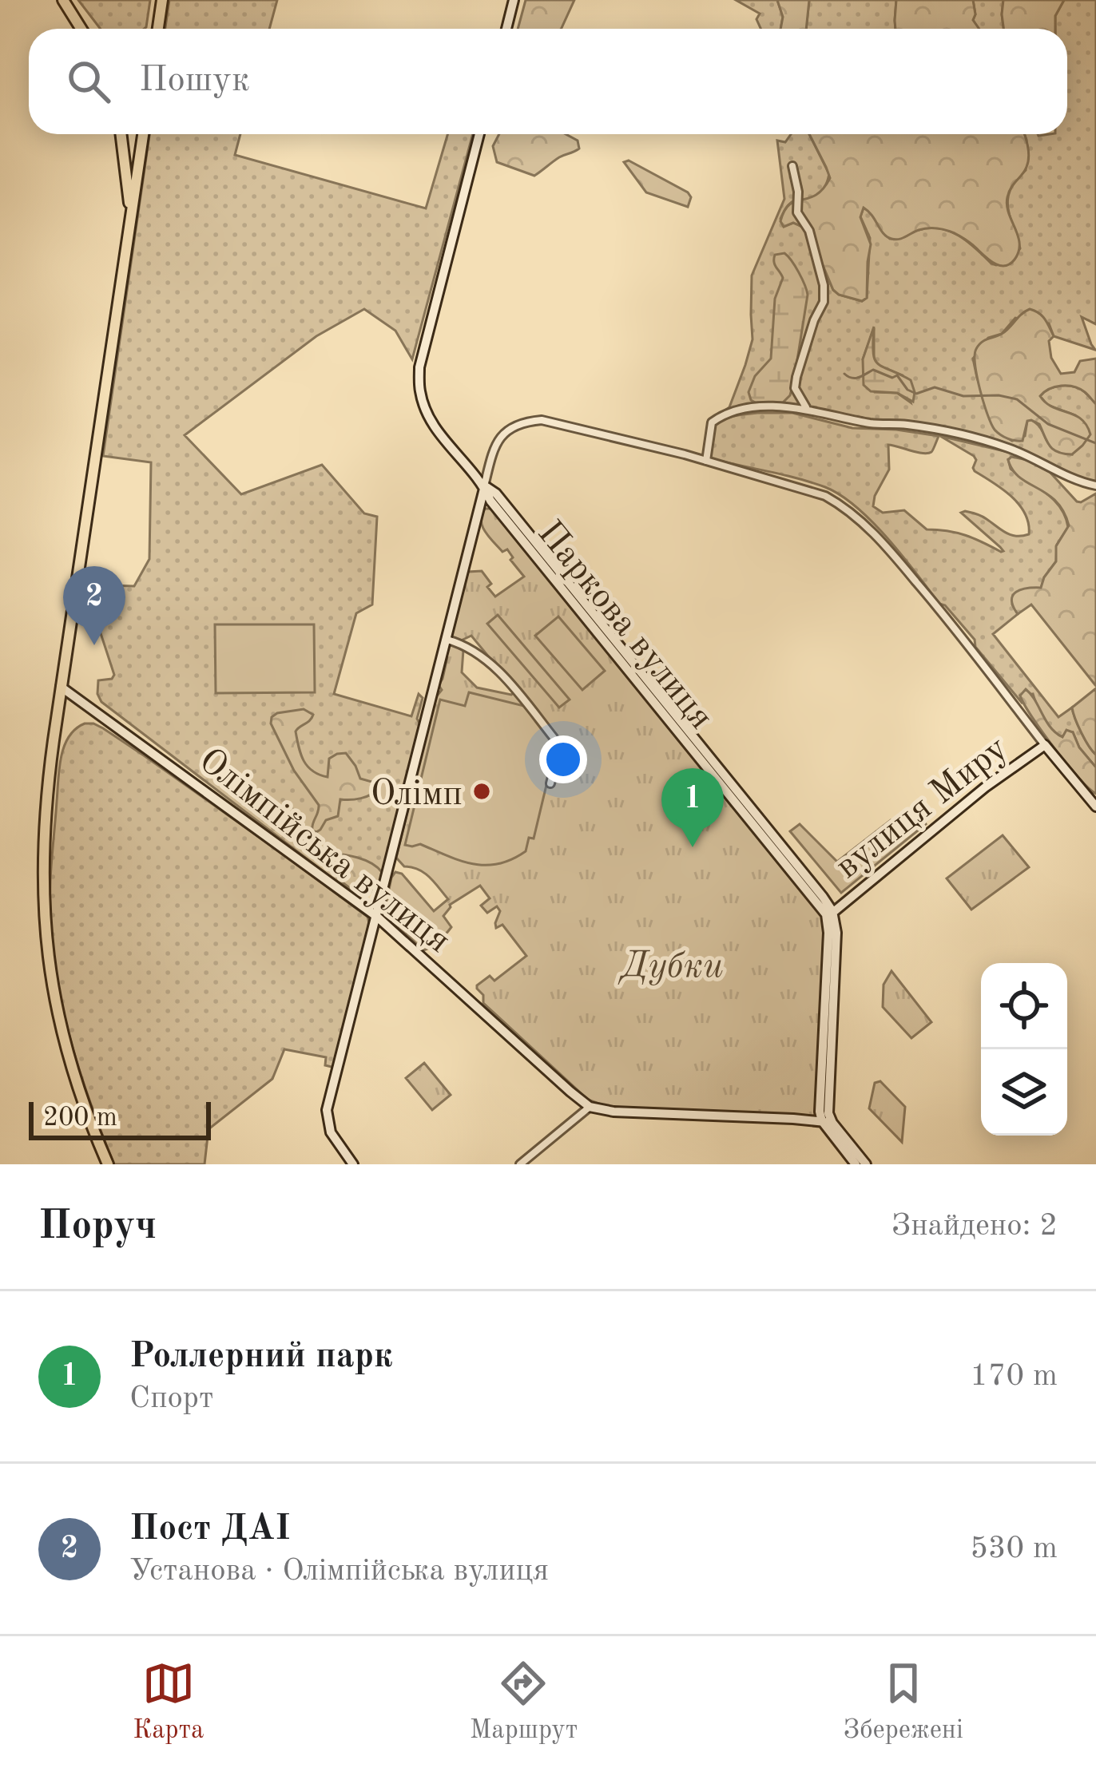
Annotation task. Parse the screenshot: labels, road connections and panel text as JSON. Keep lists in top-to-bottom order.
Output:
{
  "streets": {
    "street": ["Паркова вулиця", "вулиця Миру", "Олімпійська вулиця"]
  },
  "crossings": [
    ["Паркова вулиця", "вулиця Миру"]
  ],
  "parks": ["Дубки"],
  "places": ["Олімп"],
  "scale_bar": "200 m",
  "page": {
    "search": "Пошук",
    "pins": ["2", "1"],
    "scale": "200 m",
    "heading": ["Поруч", "Знайдено: 2"],
    "list": [
      {
        "mark": "1",
        "name": "Роллерний парк",
        "note": "Спорт",
        "value": "170 m"
      },
      {
        "mark": "2",
        "name": "Пост ДАІ",
        "note": "Установа · Олімпійська вулиця",
        "value": "530 m"
      }
    ],
    "nav": ["Карта", "Маршрут", "Збережені"]
  }
}
